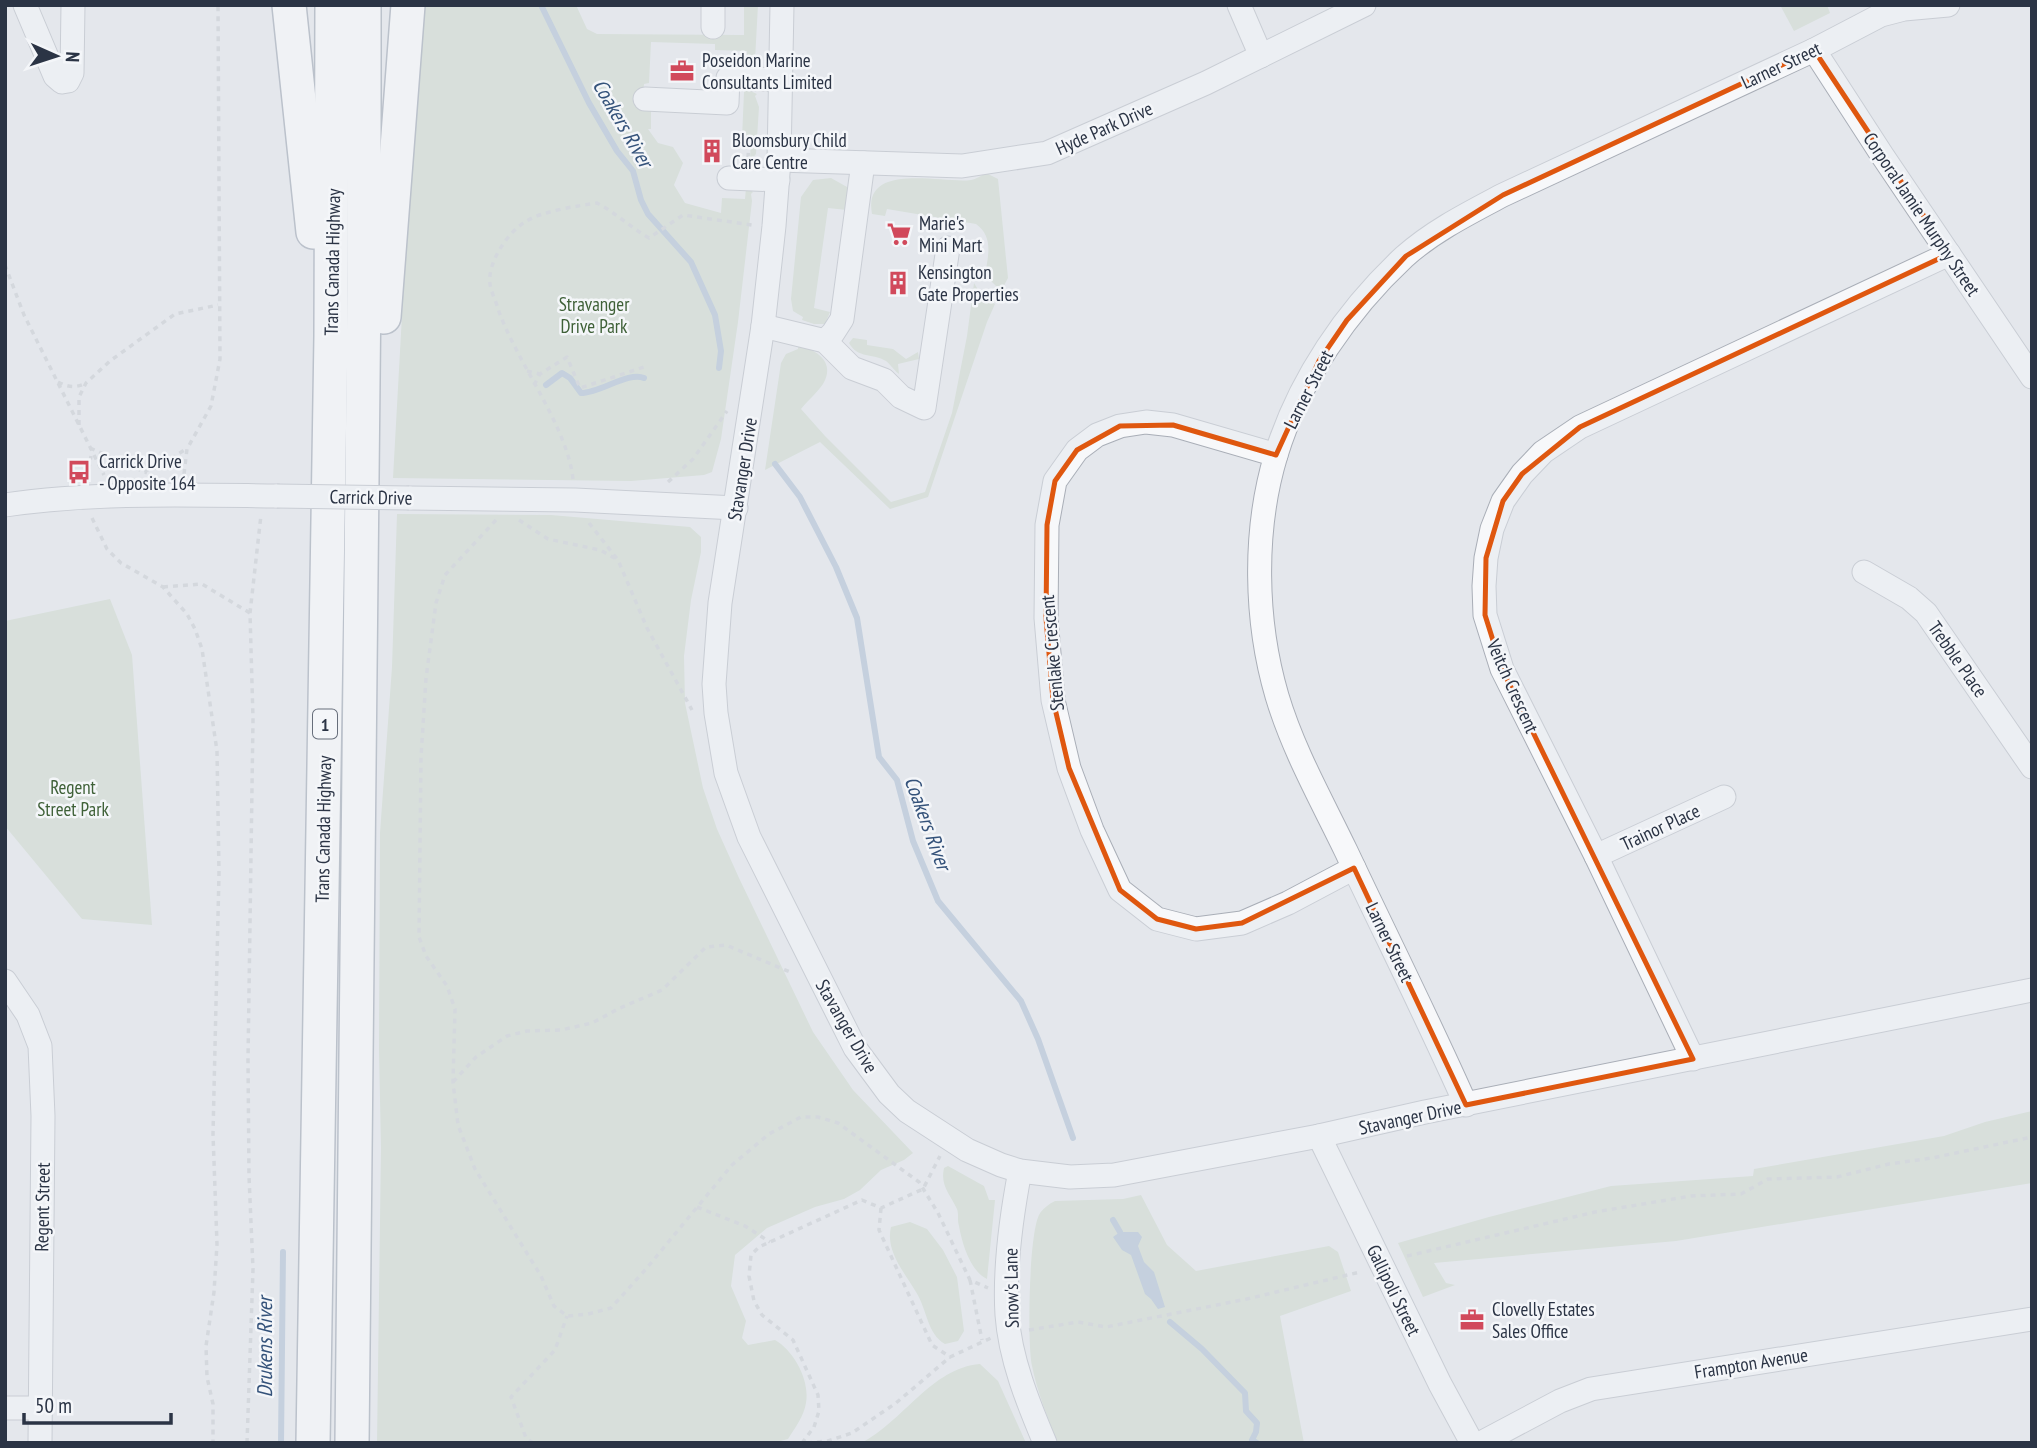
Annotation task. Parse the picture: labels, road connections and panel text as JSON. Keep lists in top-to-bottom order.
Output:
{
  "streets": {
    "highway": ["Trans Canada Highway", "1"],
    "street": [
      "Larner Street",
      "Hyde Park Drive",
      "Corporal Jamie Murphy Street",
      "Stavanger Drive",
      "Carrick Drive",
      "Stenlake Crescent",
      "Trebble Place",
      "Veitch Crescent",
      "Trainor Place",
      "Regent Street",
      "Snow's Lane",
      "Gallipoli Street",
      "Frampton Avenue"
    ]
  },
  "crossings": [
    ["Larner Street", "Corporal Jamie Murphy Street"],
    ["Larner Street", "Stavanger Drive"],
    ["Larner Street", "Stenlake Crescent"],
    ["Hyde Park Drive", "Stavanger Drive"],
    ["Corporal Jamie Murphy Street", "Veitch Crescent"],
    ["Stavanger Drive", "Carrick Drive"],
    ["Stavanger Drive", "Veitch Crescent"],
    ["Stavanger Drive", "Snow's Lane"],
    ["Stavanger Drive", "Gallipoli Street"],
    ["Veitch Crescent", "Trainor Place"]
  ],
  "water": ["Coakers River", "Drukens River"],
  "parks": ["Stravanger Drive Park", "Regent Street Park"],
  "places": {
    "office": ["Poseidon Marine Consultants Limited", "Clovelly Estates Sales Office"],
    "building": ["Bloomsbury Child Care Centre", "Kensington Gate Properties"],
    "supermarket": ["Marie's Mini Mart"],
    "bus stop": ["Carrick Drive - Opposite 164"]
  },
  "scale_bar": "50 m",
  "north": "right"
}
